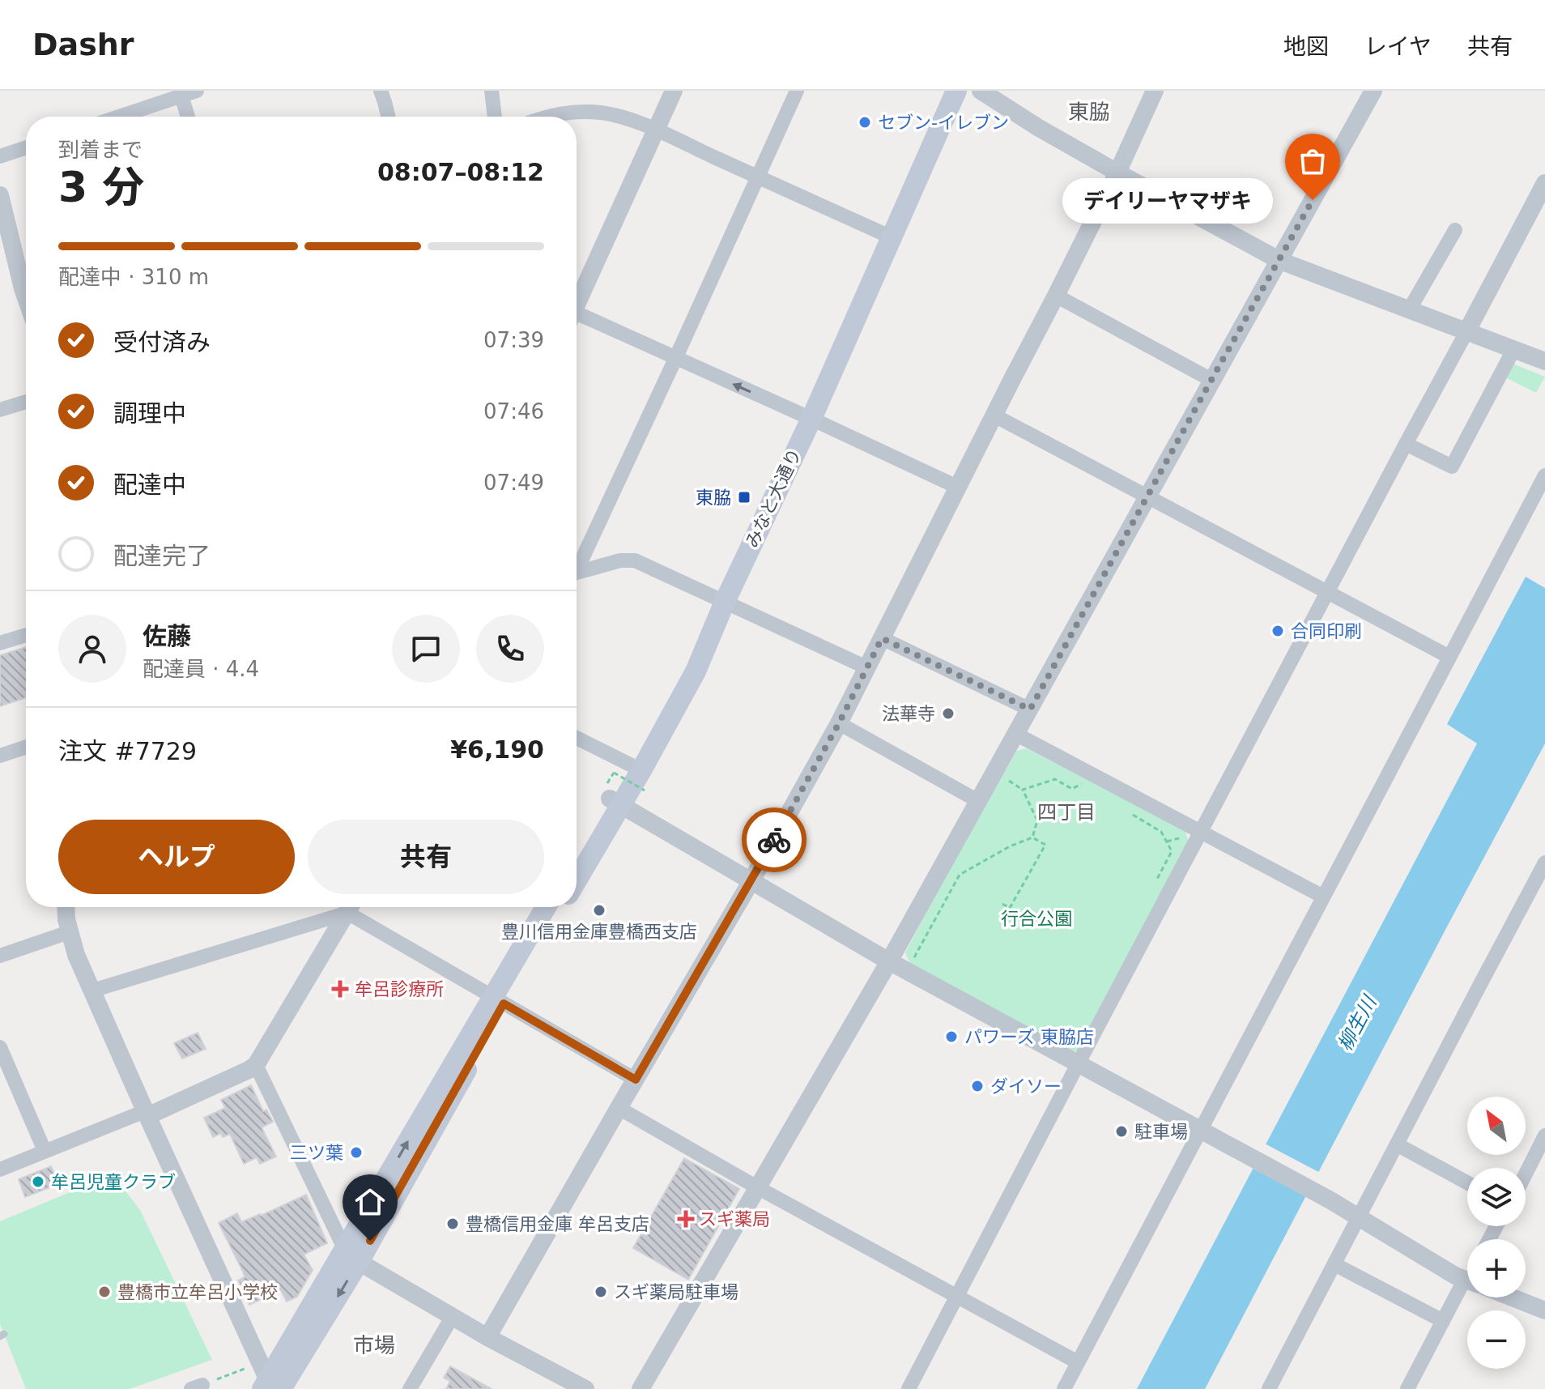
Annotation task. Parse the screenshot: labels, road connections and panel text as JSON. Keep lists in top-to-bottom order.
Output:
{
  "streets": {
    "main road": ["みなと大通り"]
  },
  "districts": ["東脇", "四丁目", "市場"],
  "water": ["柳生川"],
  "parks": ["行合公園"],
  "places": {
    "other": [
      "セブン-イレブン",
      "デイリーヤマザキ",
      "合同印刷",
      "法華寺",
      "豊川信用金庫豊橋西支店",
      "パワーズ 東脇店",
      "ダイソー",
      "駐車場",
      "三ツ葉",
      "牟呂児童クラブ",
      "豊橋信用金庫 牟呂支店",
      "豊橋市立牟呂小学校",
      "スギ薬局駐車場"
    ],
    "transit": ["東脇"],
    "health": ["牟呂診療所", "スギ薬局"]
  },
  "north": "top left",
  "page": {
    "header": "Dashr",
    "nav": ["地図", "レイヤ", "共有"],
    "heading": ["3 分", "到着まで", "08:07–08:12"],
    "panel": [
      "佐藤",
      "配達員 · 4.4",
      "注文 #7729",
      "¥6,190"
    ],
    "bubble": "デイリーヤマザキ",
    "bar": "配達中 · 310 m",
    "list": [
      ["受付済み", "07:39"],
      ["調理中", "07:46"],
      ["配達中", "07:49"],
      "配達完了"
    ],
    "buttons": ["ヘルプ", "共有"],
    "map_buttons": ["+", "−"]
  }
}
